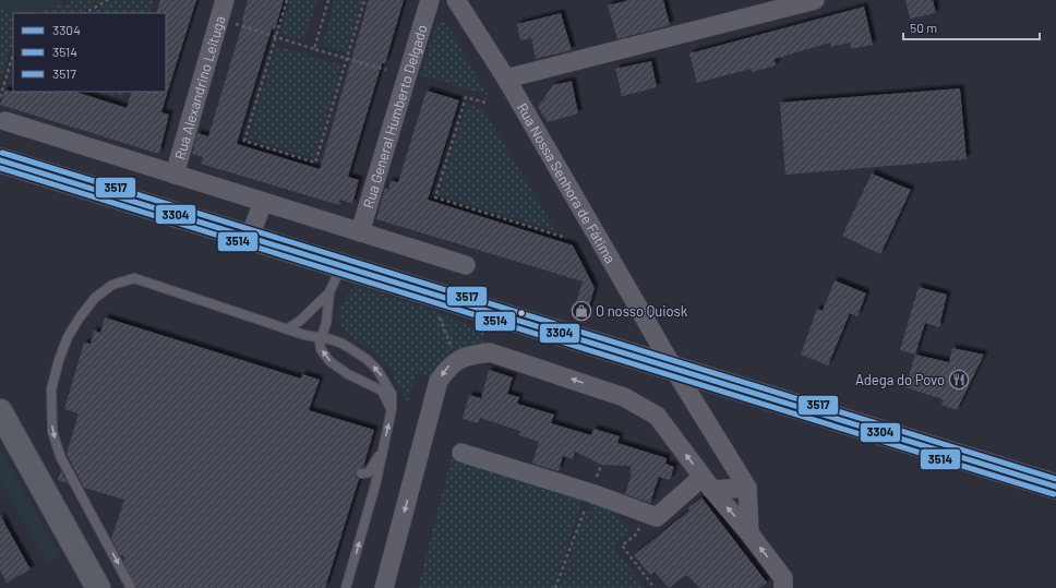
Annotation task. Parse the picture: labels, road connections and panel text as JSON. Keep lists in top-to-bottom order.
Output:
{
  "streets": {
    "street": ["Rua Alexandrino Leituga", "Rua General Humberto Delgado", "Rua Nossa Senhora de Fátima"]
  },
  "places": {
    "shop": ["O nosso Quiosk"],
    "restaurant": ["Adega do Povo"]
  },
  "lines": ["transit line 3517", "transit line 3304", "transit line 3514"],
  "legend": ["3304", "3514", "3517"],
  "scale_bar": "50 m"
}
